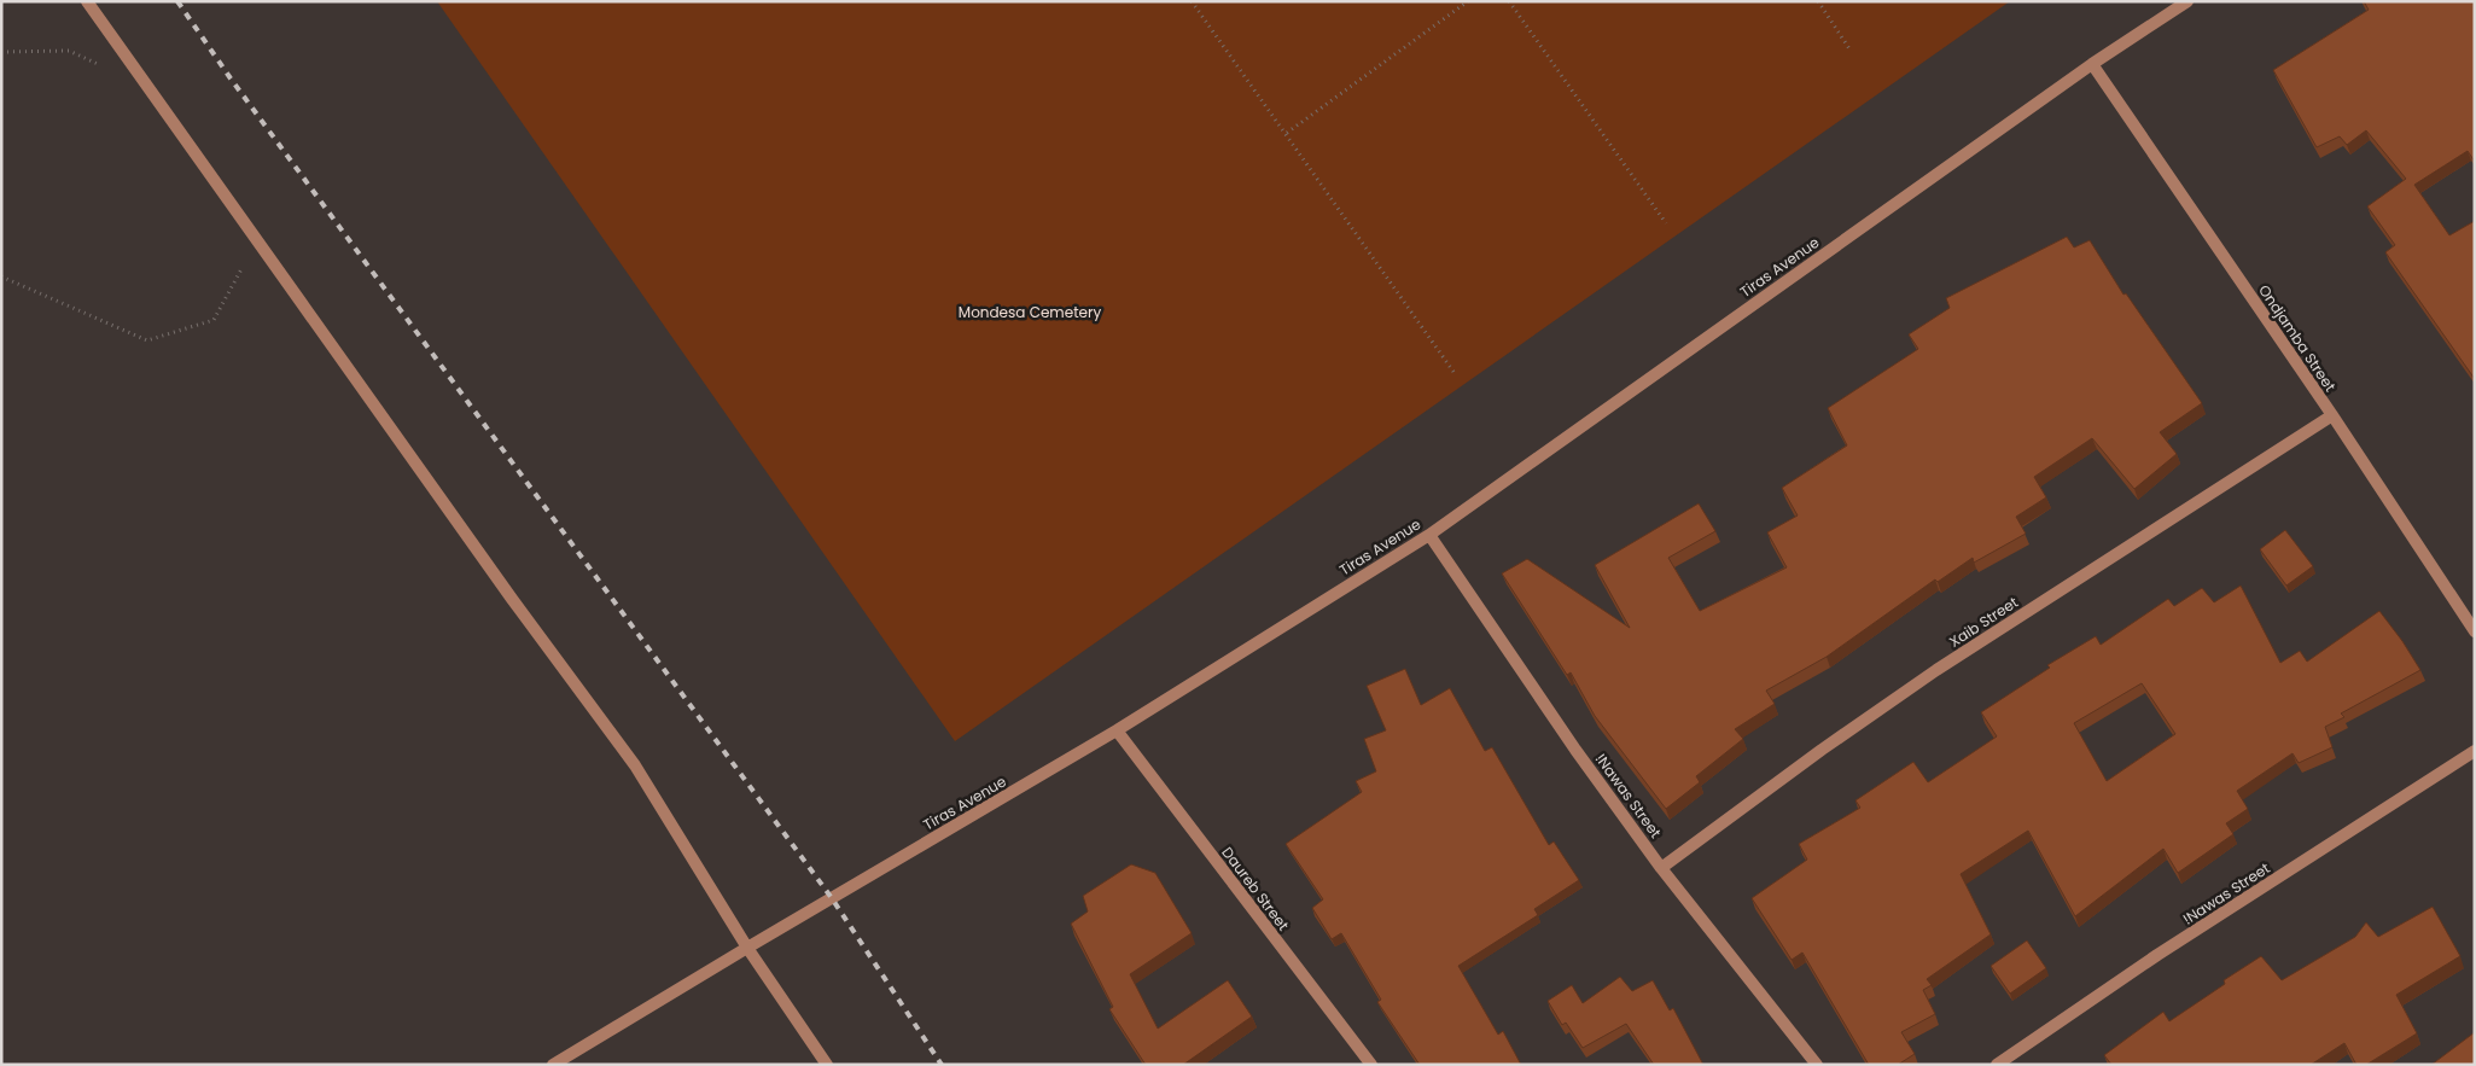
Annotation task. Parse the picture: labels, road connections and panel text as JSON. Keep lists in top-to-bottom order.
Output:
{
  "streets": {
    "street": [
      "Tiras Avenue",
      "Ondjamba Street",
      "Xaib Street",
      "!Nawas Street",
      "Daureb Street"
    ]
  },
  "crossings": [
    ["Tiras Avenue", "Ondjamba Street"],
    ["Tiras Avenue", "!Nawas Street"],
    ["Tiras Avenue", "Daureb Street"],
    ["Ondjamba Street", "Xaib Street"],
    ["Xaib Street", "!Nawas Street"]
  ],
  "parks": ["Mondesa Cemetery"]
}
